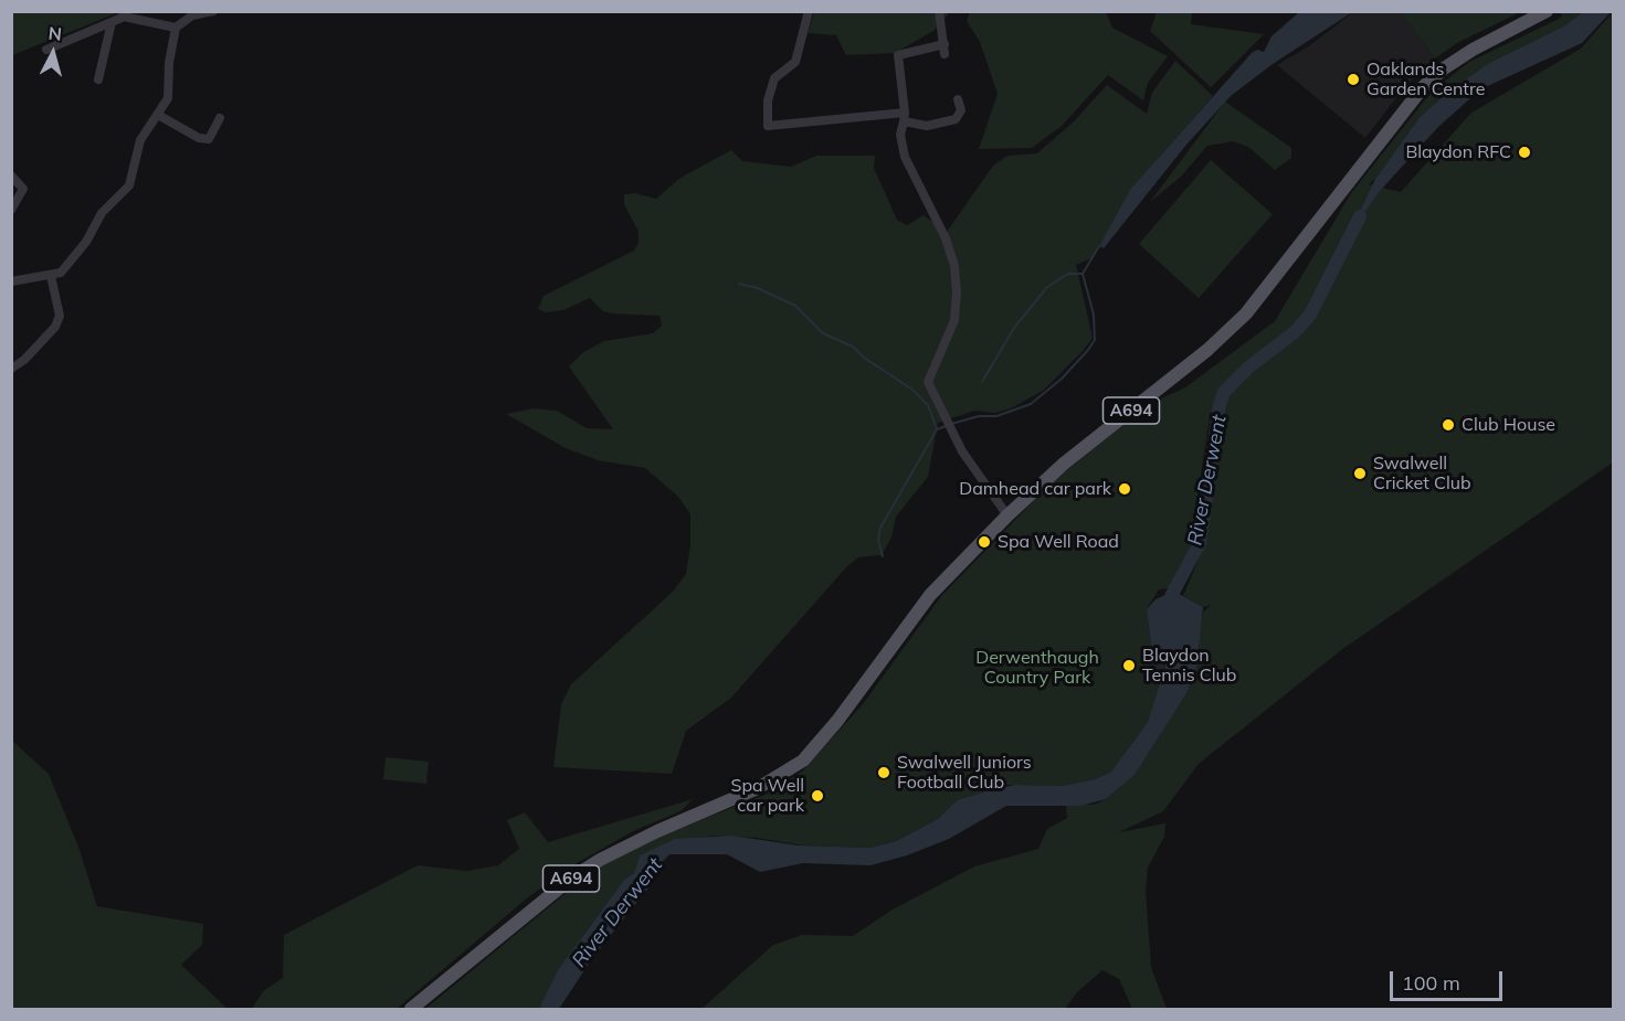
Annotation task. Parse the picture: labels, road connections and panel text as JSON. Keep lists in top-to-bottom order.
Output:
{
  "streets": {
    "main road": ["A694"]
  },
  "water": ["River Derwent"],
  "parks": ["Derwenthaugh Country Park"],
  "places": [
    "Oaklands Garden Centre",
    "Blaydon RFC",
    "Club House",
    "Swalwell Cricket Club",
    "Damhead car park",
    "Spa Well Road",
    "Blaydon Tennis Club",
    "Swalwell Juniors Football Club",
    "Spa Well car park"
  ],
  "scale_bar": "100 m",
  "north": "top"
}
